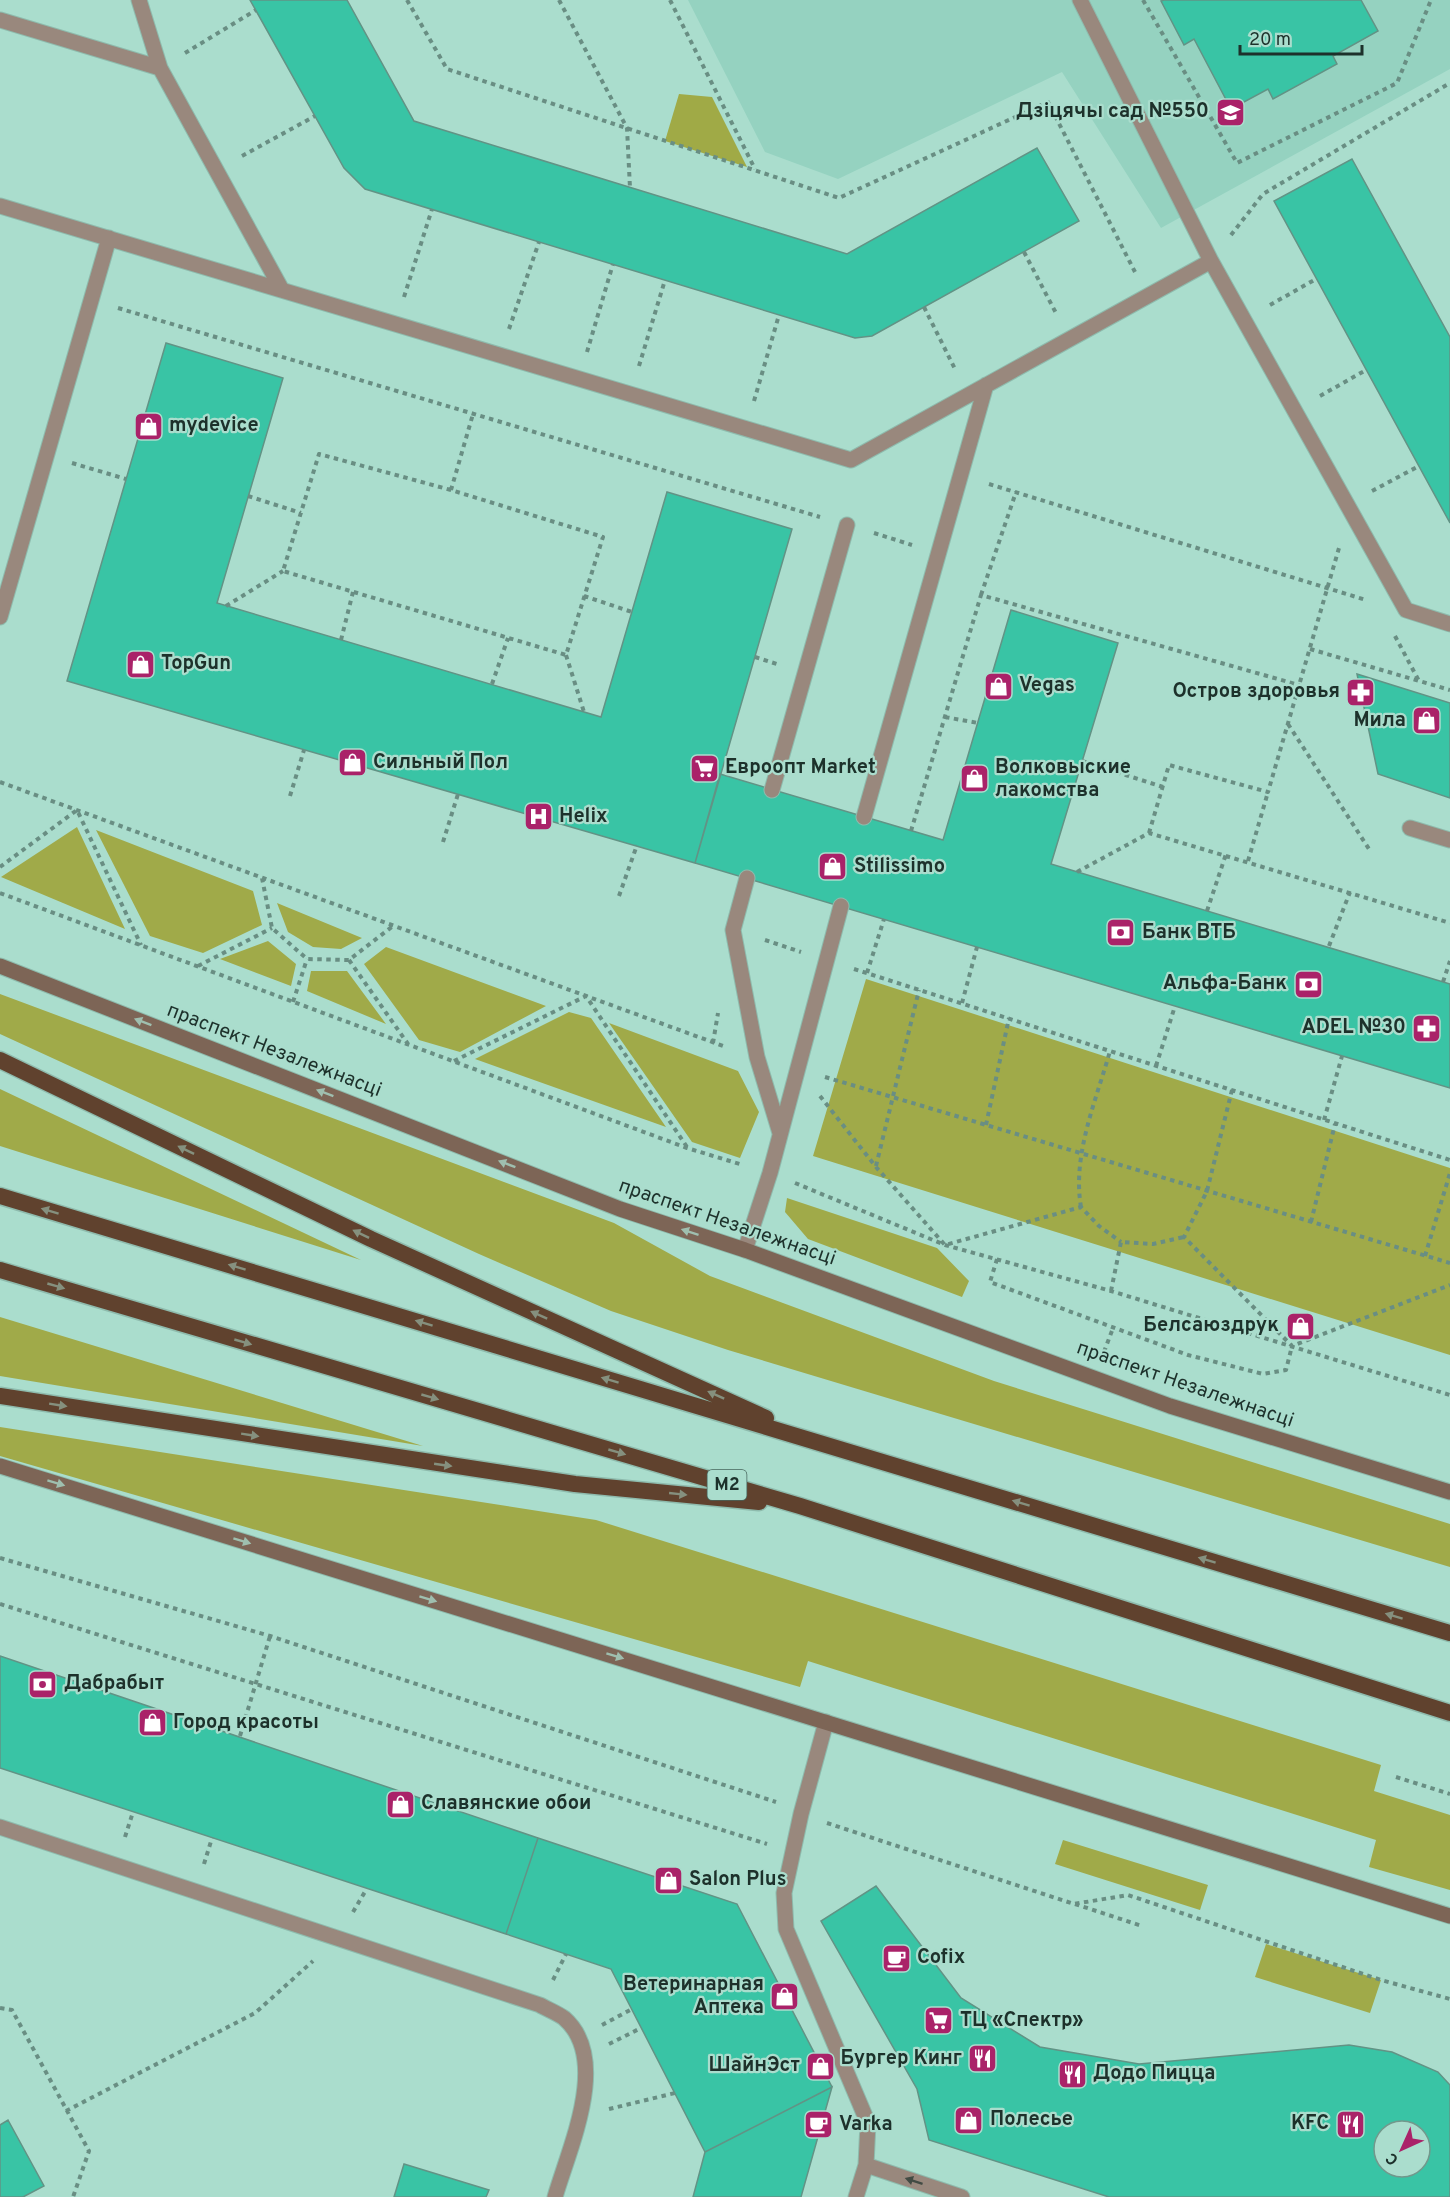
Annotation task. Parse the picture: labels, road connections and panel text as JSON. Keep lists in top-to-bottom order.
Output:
{
  "streets": {
    "highway": ["М2"],
    "main road": ["праспект Незалежнасці"]
  },
  "one_way": ["праспект Незалежнасці"],
  "places": {
    "school or university": ["Дзіцячы сад №550"],
    "shop": [
      "mydevice",
      "TopGun",
      "Vegas",
      "Мила",
      "Сильный Пол",
      "Волковыские лакомства",
      "Stilissimo",
      "Белсаюздрук",
      "Город красоты",
      "Славянские обои",
      "Salon Plus",
      "Ветеринарная Аптека",
      "ШайнЭст",
      "Полесье"
    ],
    "pharmacy": ["Остров здоровья", "ADEL №30"],
    "supermarket": ["Евроопт Market", "ТЦ «Спектр»"],
    "hospital": ["Helix"],
    "bank": ["Банк ВТБ", "Альфа-Банк", "Дабрабыт"],
    "cafe": ["Cofix", "Varka"],
    "restaurant": ["Бургер Кинг", "Додо Пицца", "KFC"]
  },
  "scale_bar": "20 m",
  "north": "bottom left"
}
